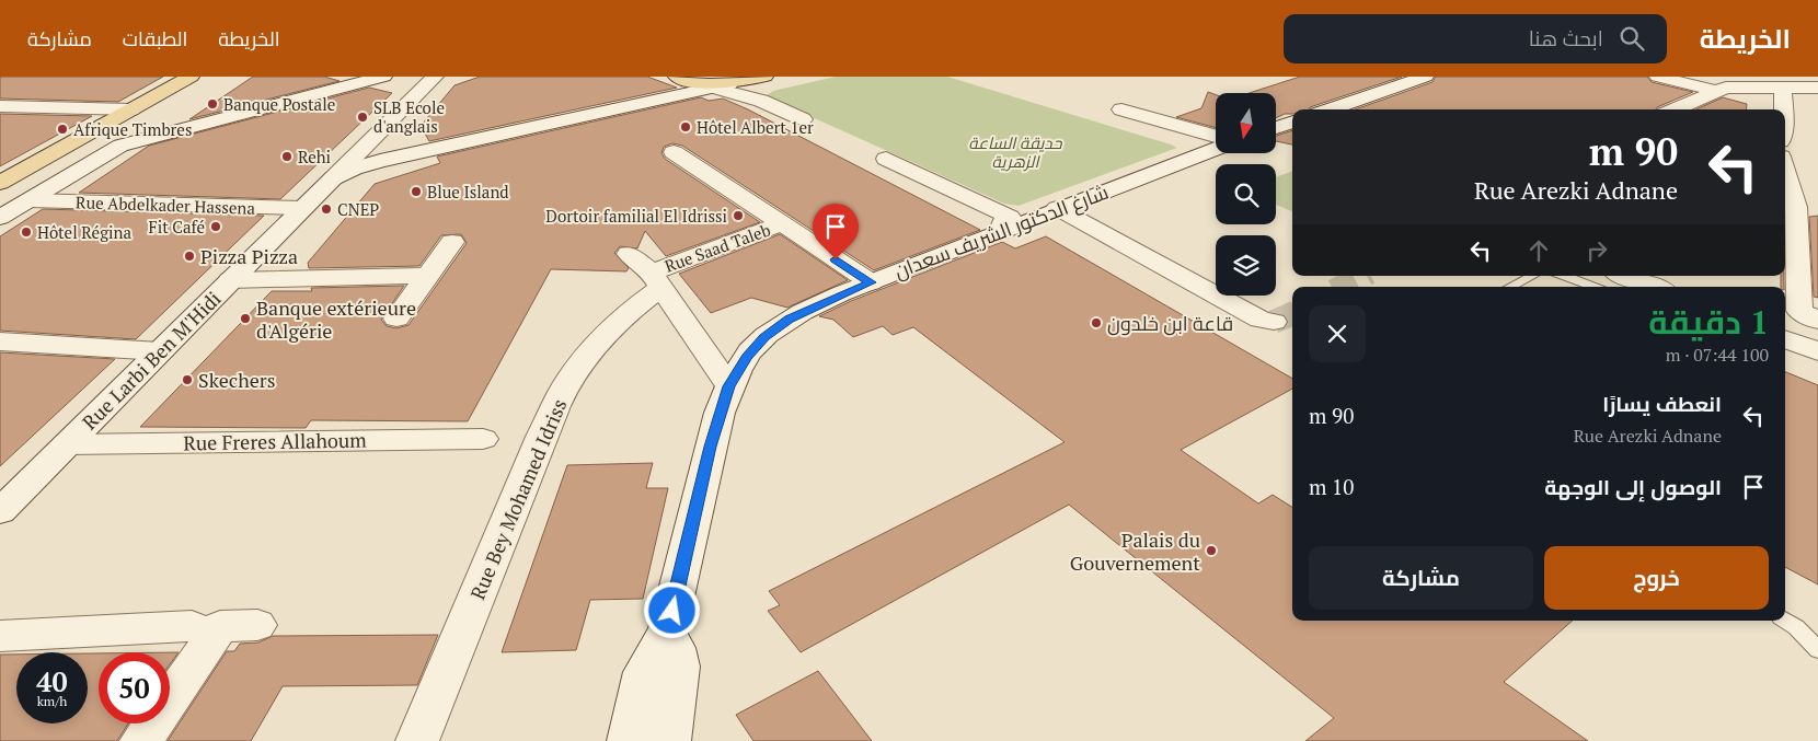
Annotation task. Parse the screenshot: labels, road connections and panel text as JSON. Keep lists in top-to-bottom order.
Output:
{
  "streets": {
    "street": [
      "Rue Abdelkader Hassena",
      "شارغ الدكتور الشريف سعدان",
      "Rue Saad Taleb",
      "Rue Larbi Ben M'Hidi",
      "Rue Freres Allahoum",
      "Rue Bey Mohamed Idriss"
    ]
  },
  "crossings": [
    ["Rue Abdelkader Hassena", "Rue Larbi Ben M'Hidi"],
    ["Rue Saad Taleb", "Rue Bey Mohamed Idriss"],
    ["Rue Larbi Ben M'Hidi", "Rue Freres Allahoum"]
  ],
  "parks": ["حديقة الساعة الزهرية"],
  "places": [
    "Banque Postale",
    "SLB Ecole d'anglais",
    "Hôtel Albert 1er",
    "Afrique Timbres",
    "Rehi",
    "Blue Island",
    "CNEP",
    "Dortoir familial El Idrissi",
    "Fit Café",
    "Hôtel Régina",
    "Pizza Pizza",
    "Banque extérieure d'Algérie",
    "قاعة ابن خلدون",
    "Skechers",
    "Palais du Gouvernement"
  ],
  "north": "bottom",
  "page": {
    "header": "الخريطة",
    "search": "ابحث هنا",
    "nav": ["الخريطة", "الطبقات", "مشاركة"],
    "turn": ["90 m", "Rue Arezki Adnane"],
    "heading": ["1 دقيقة", "100 m · 07:44"],
    "list": [
      {
        "name": "انعطف يسارًا",
        "note": "Rue Arezki Adnane",
        "value": "90 m"
      },
      {
        "name": "الوصول إلى الوجهة",
        "value": "10 m"
      }
    ],
    "buttons": ["خروج", "مشاركة"],
    "speed": "40 km/h",
    "limit": "50"
  }
}
